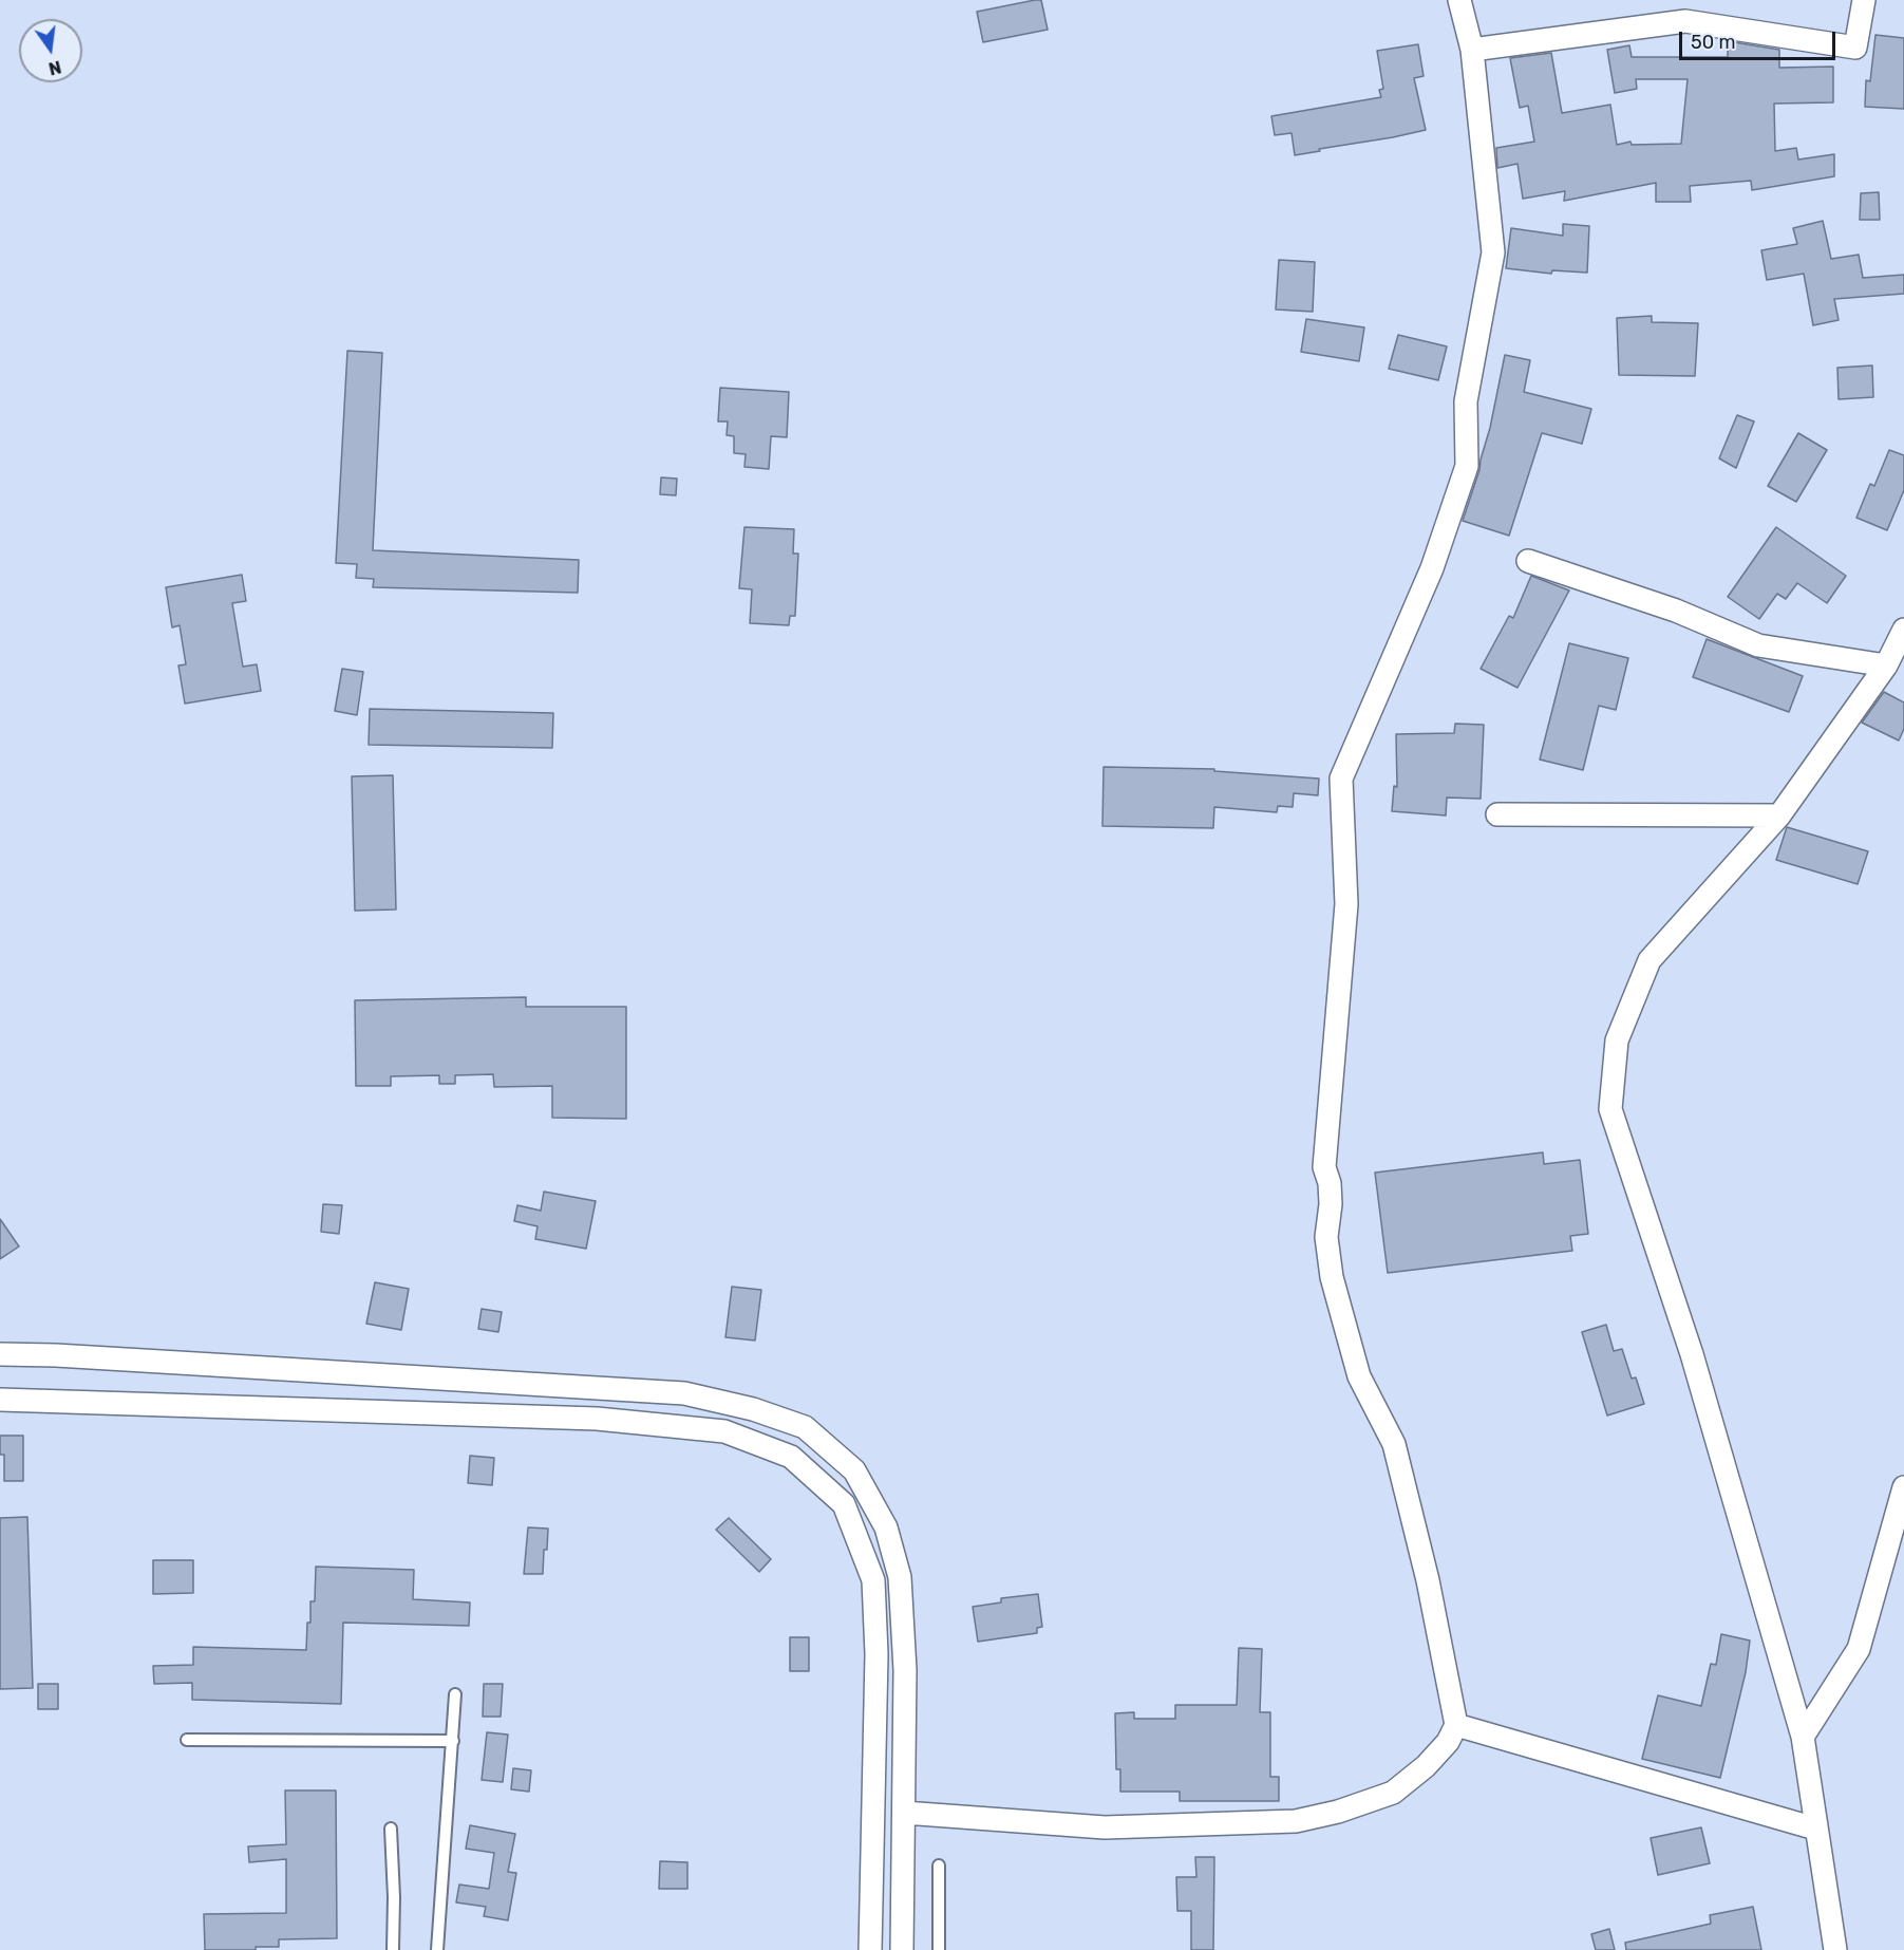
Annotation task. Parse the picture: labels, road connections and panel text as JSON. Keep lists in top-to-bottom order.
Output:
{
  "scale_bar": "50 m",
  "north": "bottom"
}
